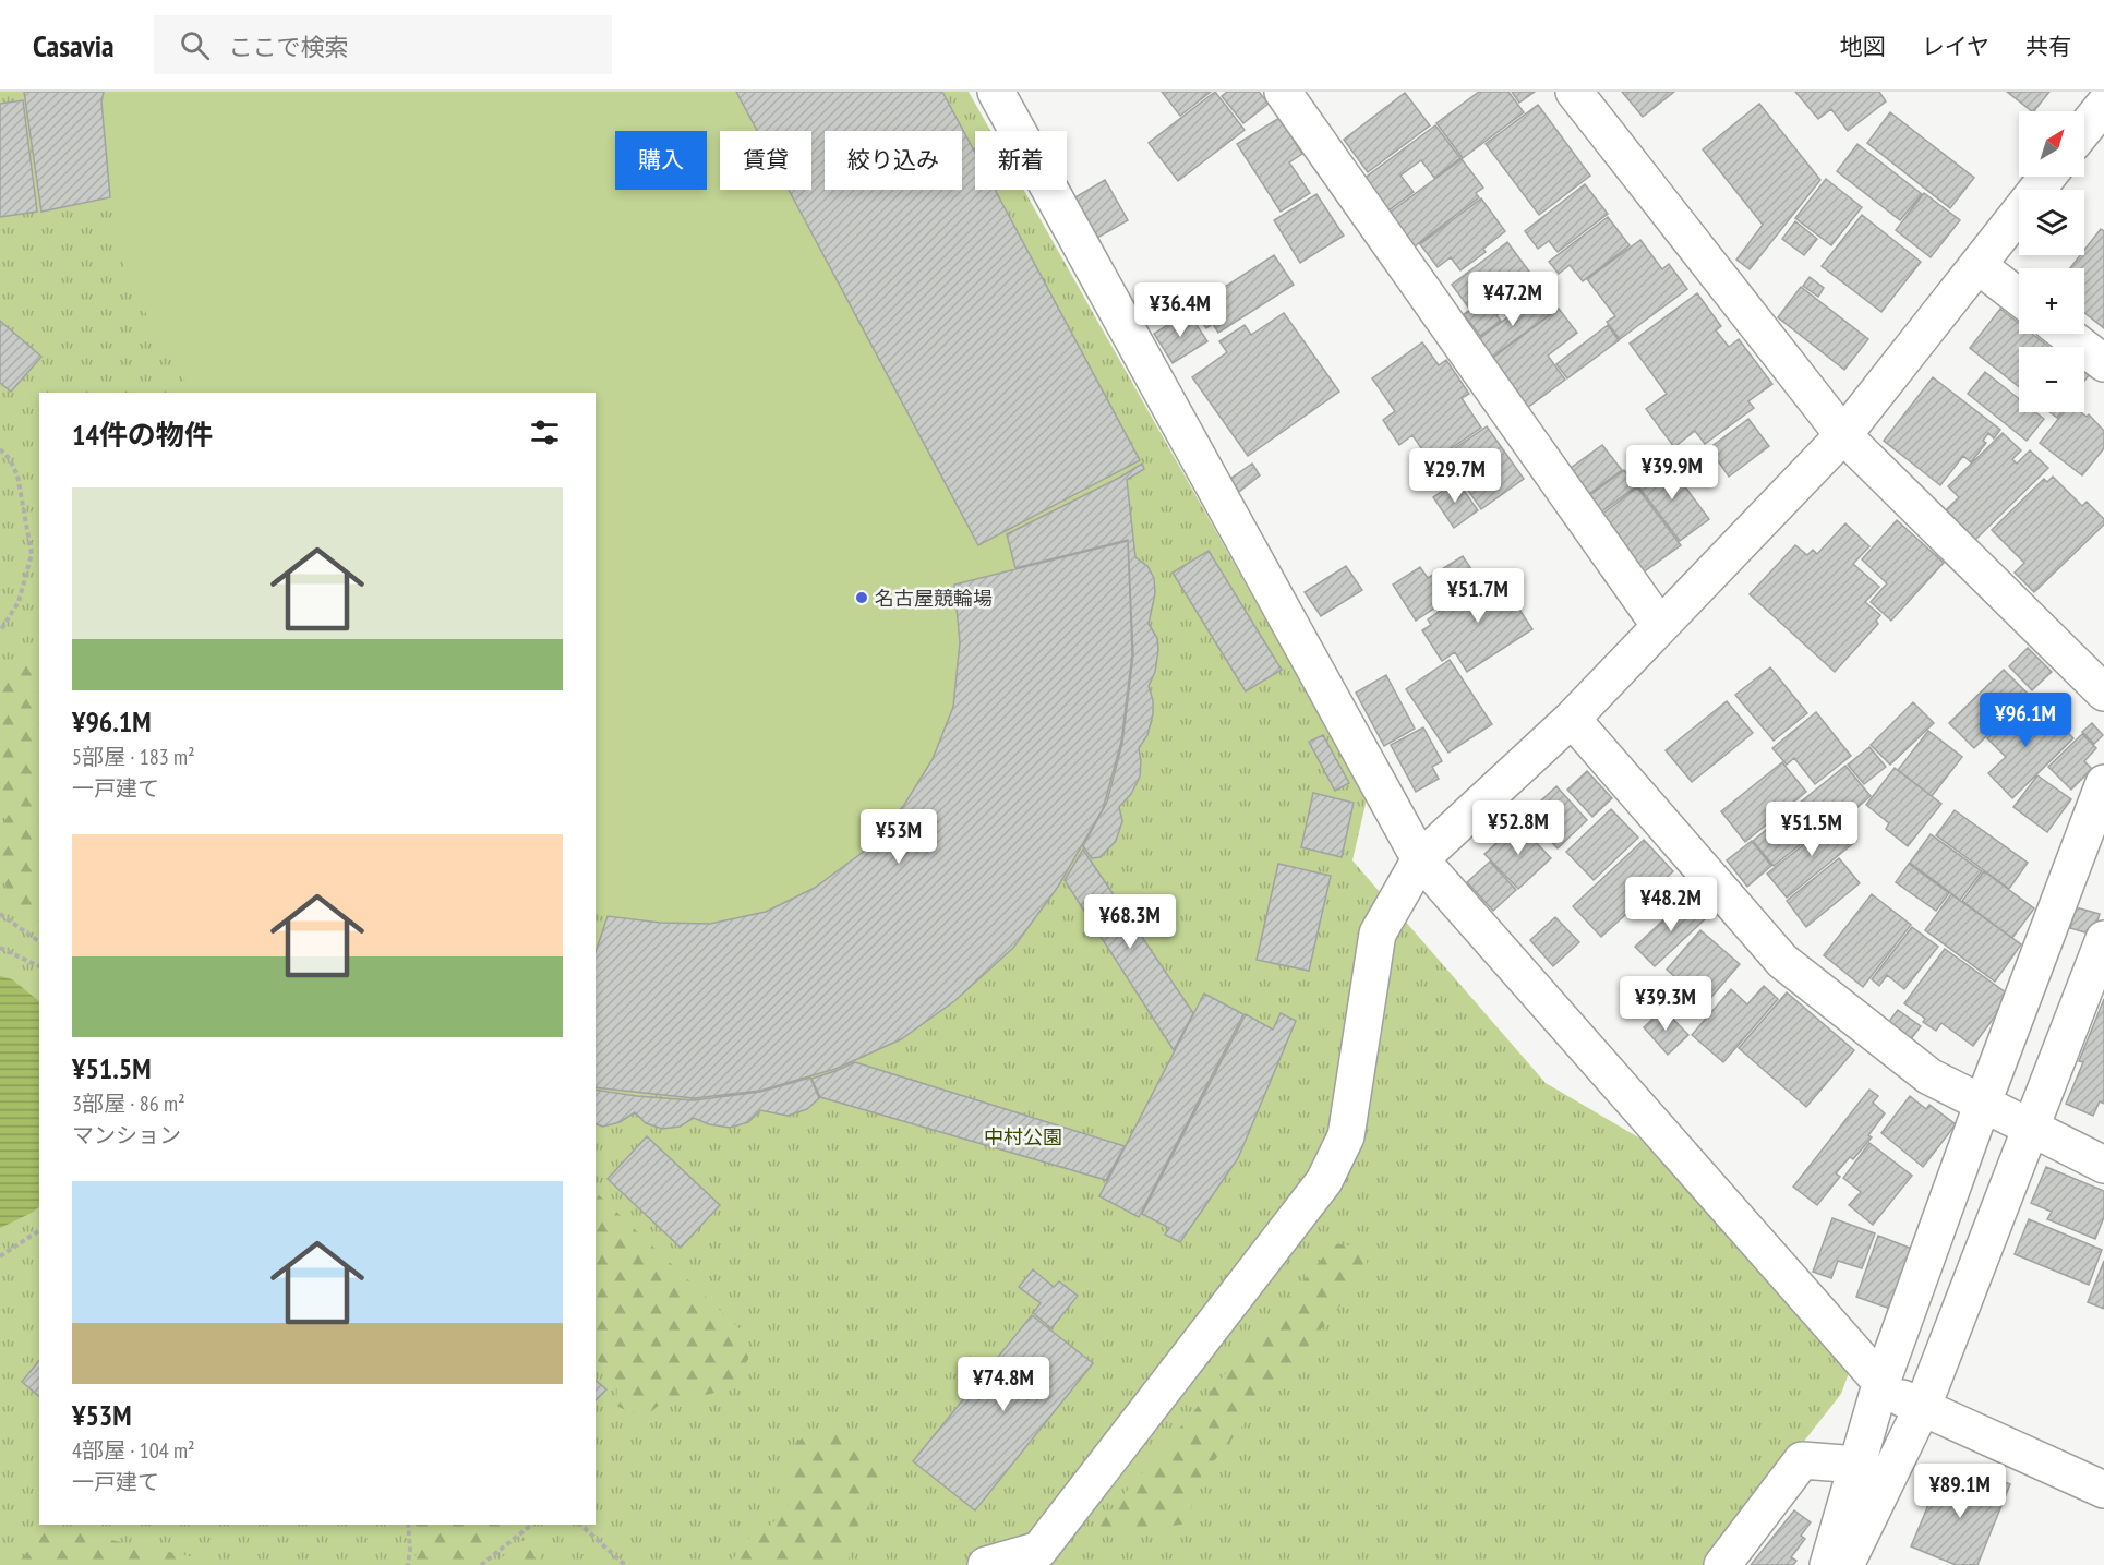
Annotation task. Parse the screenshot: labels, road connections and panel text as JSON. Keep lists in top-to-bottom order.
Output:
{
  "parks": ["中村公園"],
  "places": ["名古屋競輪場"],
  "north": "top right",
  "page": {
    "header": "Casavia",
    "search": "ここで検索",
    "nav": ["地図", "レイヤ", "共有"],
    "map_buttons": ["+", "−"],
    "chip": [
      "購入",
      "賃貸",
      "絞り込み",
      "新着"
    ],
    "price": [
      "¥47.2M",
      "¥36.4M",
      "¥39.9M",
      "¥29.7M",
      "¥51.7M",
      "¥96.1M",
      "¥52.8M",
      "¥51.5M",
      "¥53M",
      "¥48.2M",
      "¥68.3M",
      "¥39.3M",
      "¥74.8M",
      "¥89.1M"
    ],
    "heading": "14件の物件",
    "list": [
      {
        "name": "¥96.1M",
        "note": "5部屋 · 183 m² · 一戸建て"
      },
      {
        "name": "¥51.5M",
        "note": "3部屋 · 86 m² · マンション"
      },
      {
        "name": "¥53M",
        "note": "4部屋 · 104 m² · 一戸建て"
      }
    ]
  }
}
